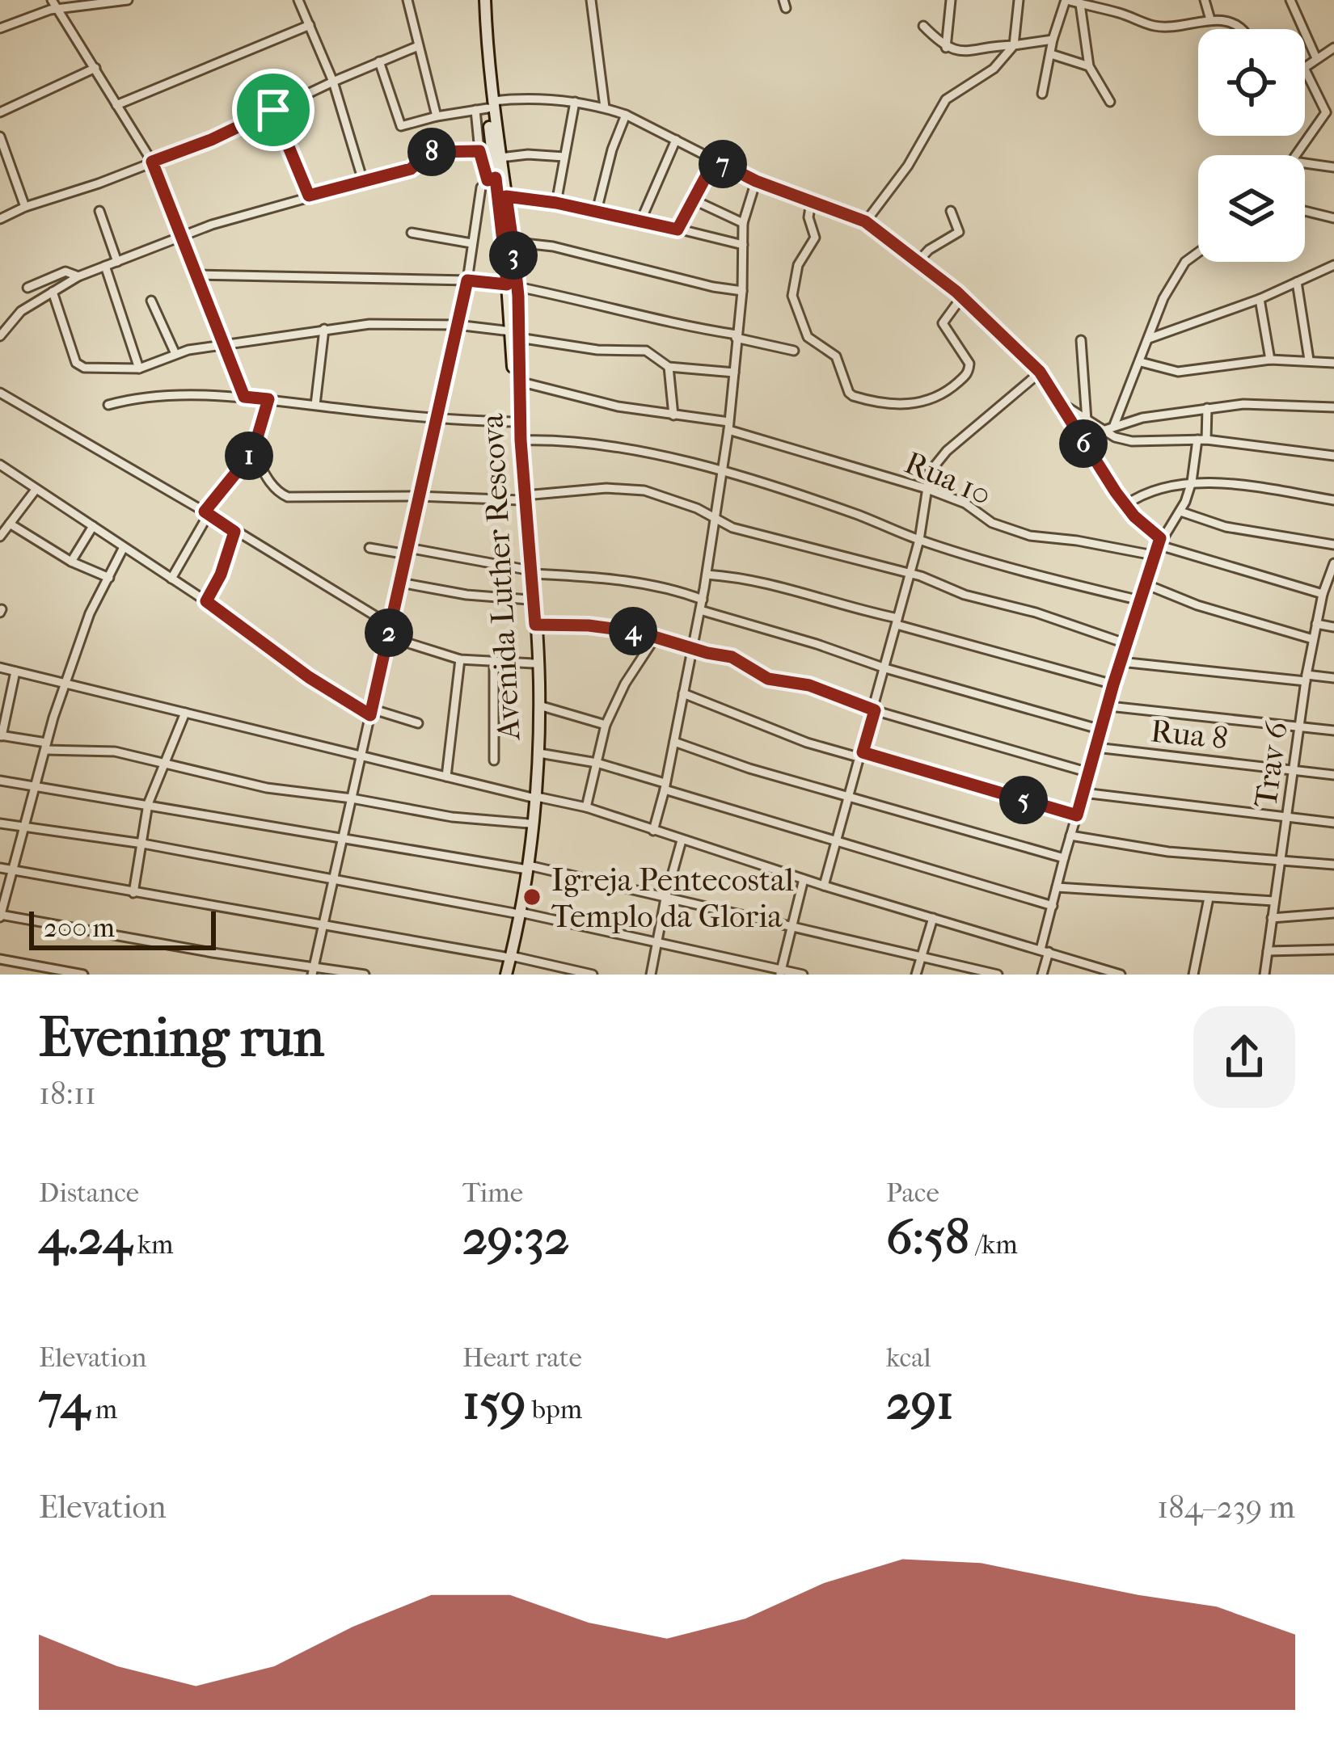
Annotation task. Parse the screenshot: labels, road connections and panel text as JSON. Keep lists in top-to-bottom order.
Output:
{
  "streets": {
    "main road": ["Avenida Luther Rescova"],
    "street": ["Rua 10", "Rua 8", "Trav 6"]
  },
  "crossings": [
    ["Rua 10", "Avenida Luther Rescova"],
    ["Rua 8", "Trav 6"]
  ],
  "places": ["Igreja Pentecostal Templo da Gloria"],
  "scale_bar": "200 m",
  "page": {
    "pins": [
      "8",
      "7",
      "3",
      "6",
      "1",
      "4",
      "2",
      "5"
    ],
    "scale": "200 m",
    "heading": ["Evening run", "18:11"],
    "stats": [
      ["Distance", "4.24 km"],
      ["Time", "29:32"],
      ["Pace", "6:58 /km"],
      ["Elevation", "74 m"],
      ["Heart rate", "159 bpm"],
      ["kcal", "291"]
    ],
    "chart": ["Elevation", "184–239 m"]
  }
}
